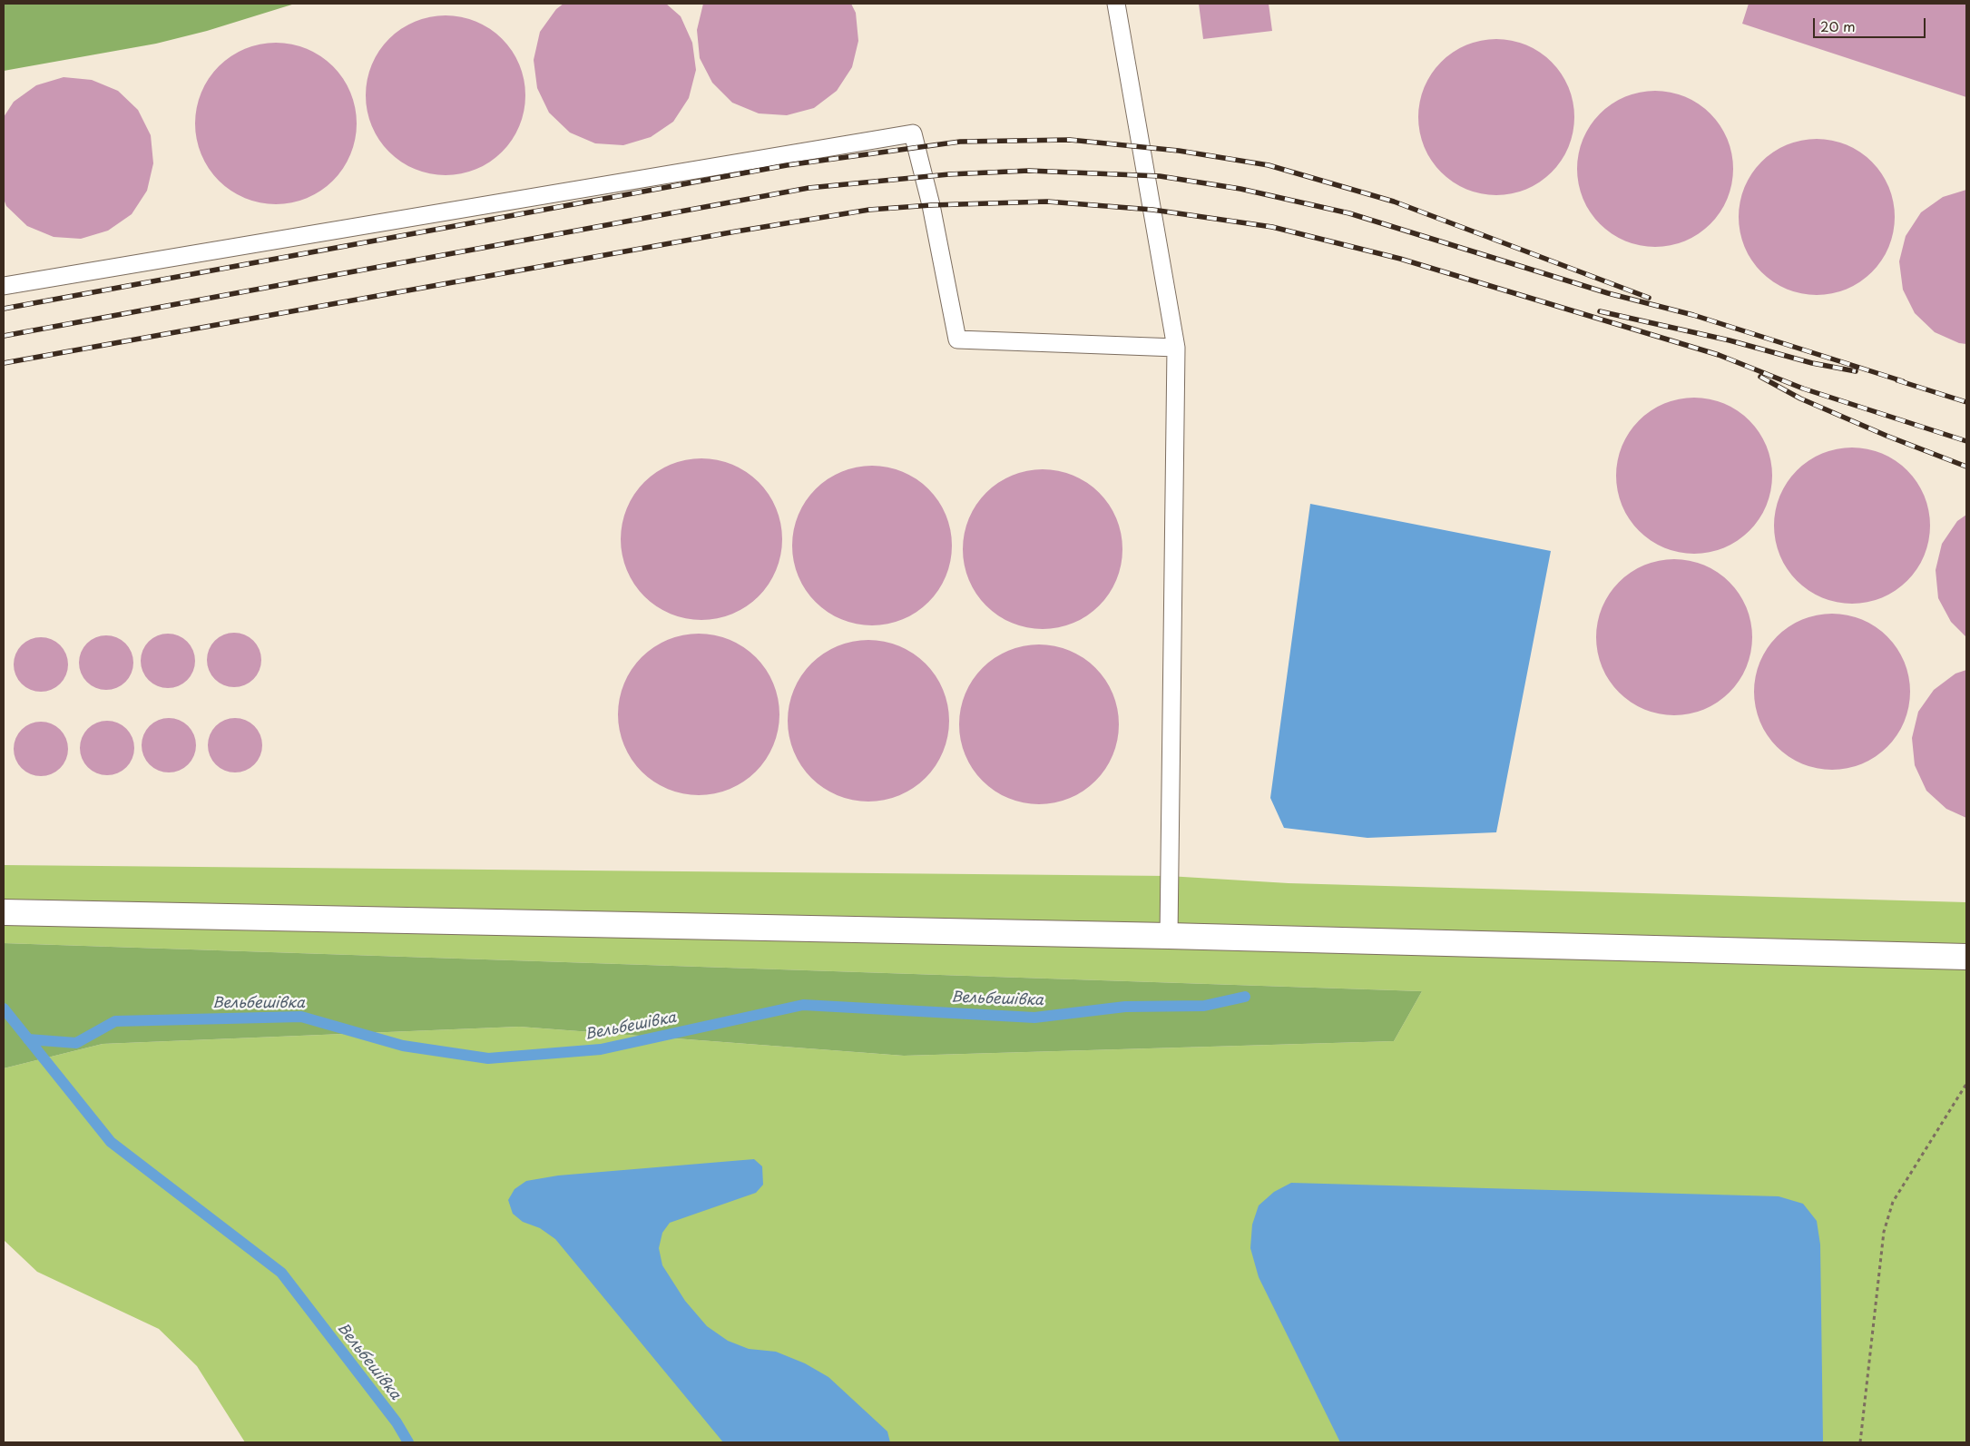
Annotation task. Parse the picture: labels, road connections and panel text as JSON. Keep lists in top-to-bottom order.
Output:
{
  "water": ["Вельбешівка"],
  "scale_bar": "20 m"
}
